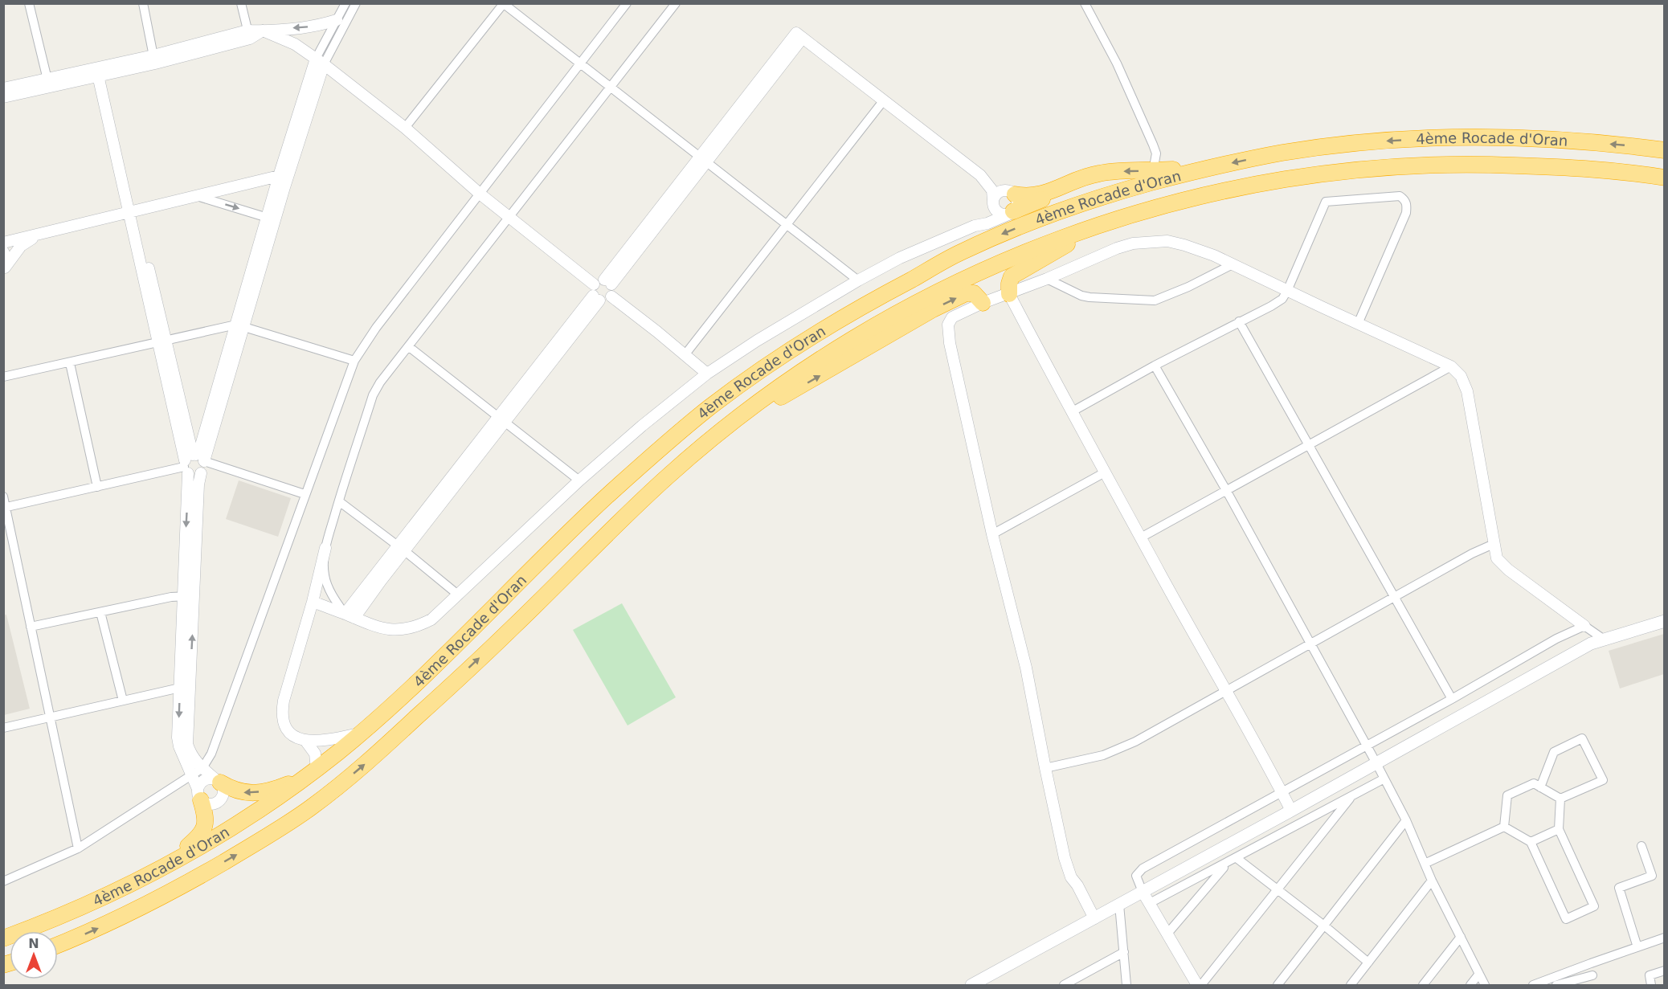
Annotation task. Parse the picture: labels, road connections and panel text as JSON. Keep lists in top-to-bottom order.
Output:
{
  "streets": {
    "highway": ["4ème Rocade d'Oran"]
  },
  "north": "top"
}
